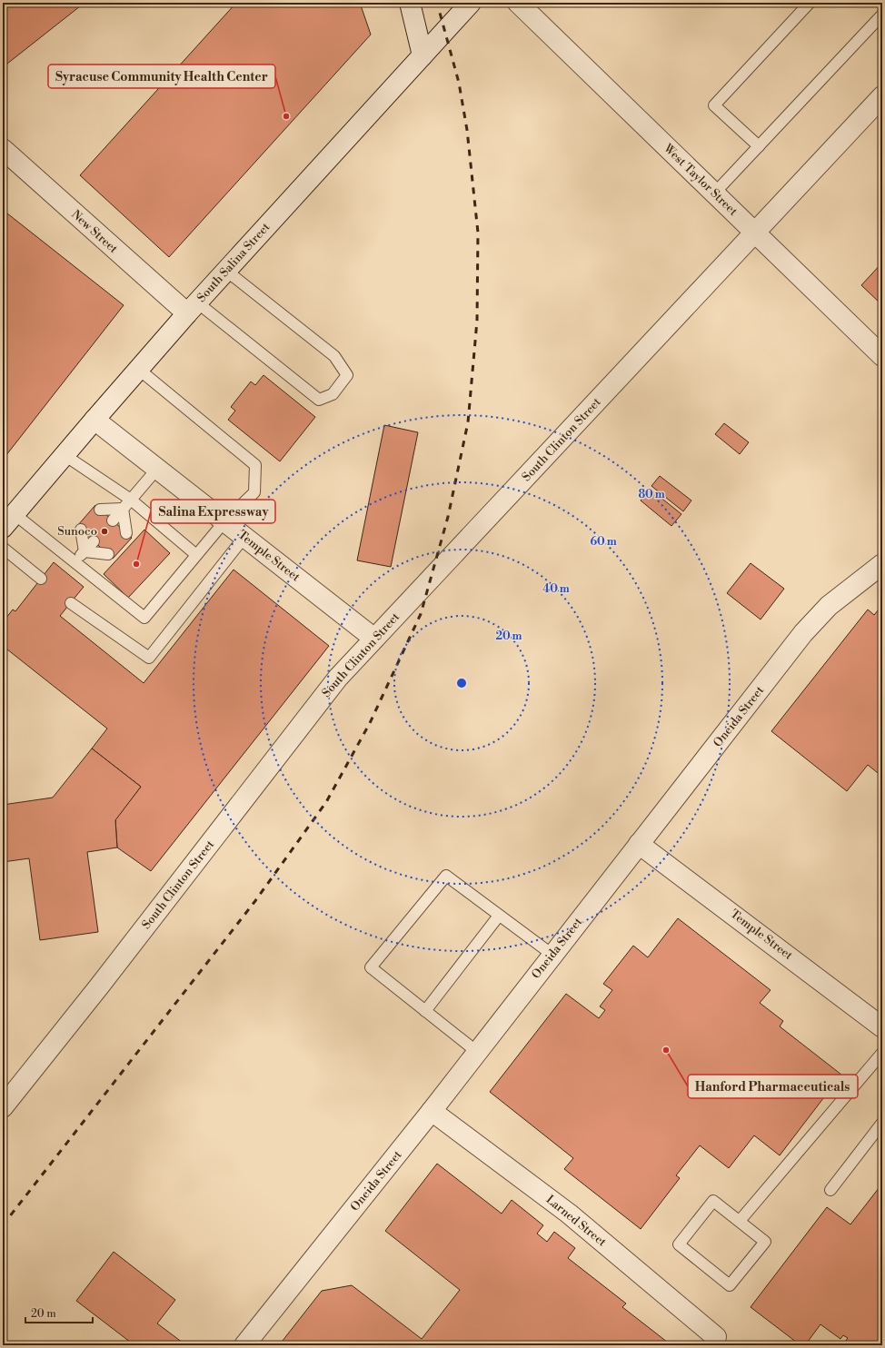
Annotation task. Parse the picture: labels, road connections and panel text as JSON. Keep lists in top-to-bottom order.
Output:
{
  "streets": {
    "street": [
      "West Taylor Street",
      "New Street",
      "South Salina Street",
      "South Clinton Street",
      "Temple Street",
      "Oneida Street",
      "Larned Street"
    ]
  },
  "crossings": [
    ["West Taylor Street", "South Clinton Street"],
    ["New Street", "South Salina Street"],
    ["South Salina Street", "Temple Street"],
    ["South Clinton Street", "Temple Street"],
    ["Temple Street", "Oneida Street"],
    ["Oneida Street", "Larned Street"]
  ],
  "places": [
    "Syracuse Community Health Center",
    "Sunoco",
    "Salina Expressway",
    "Hanford Pharmaceuticals"
  ],
  "scale_bar": "20 m",
  "rings": [
    "80 m",
    "60 m",
    "40 m",
    "20 m"
  ]
}
